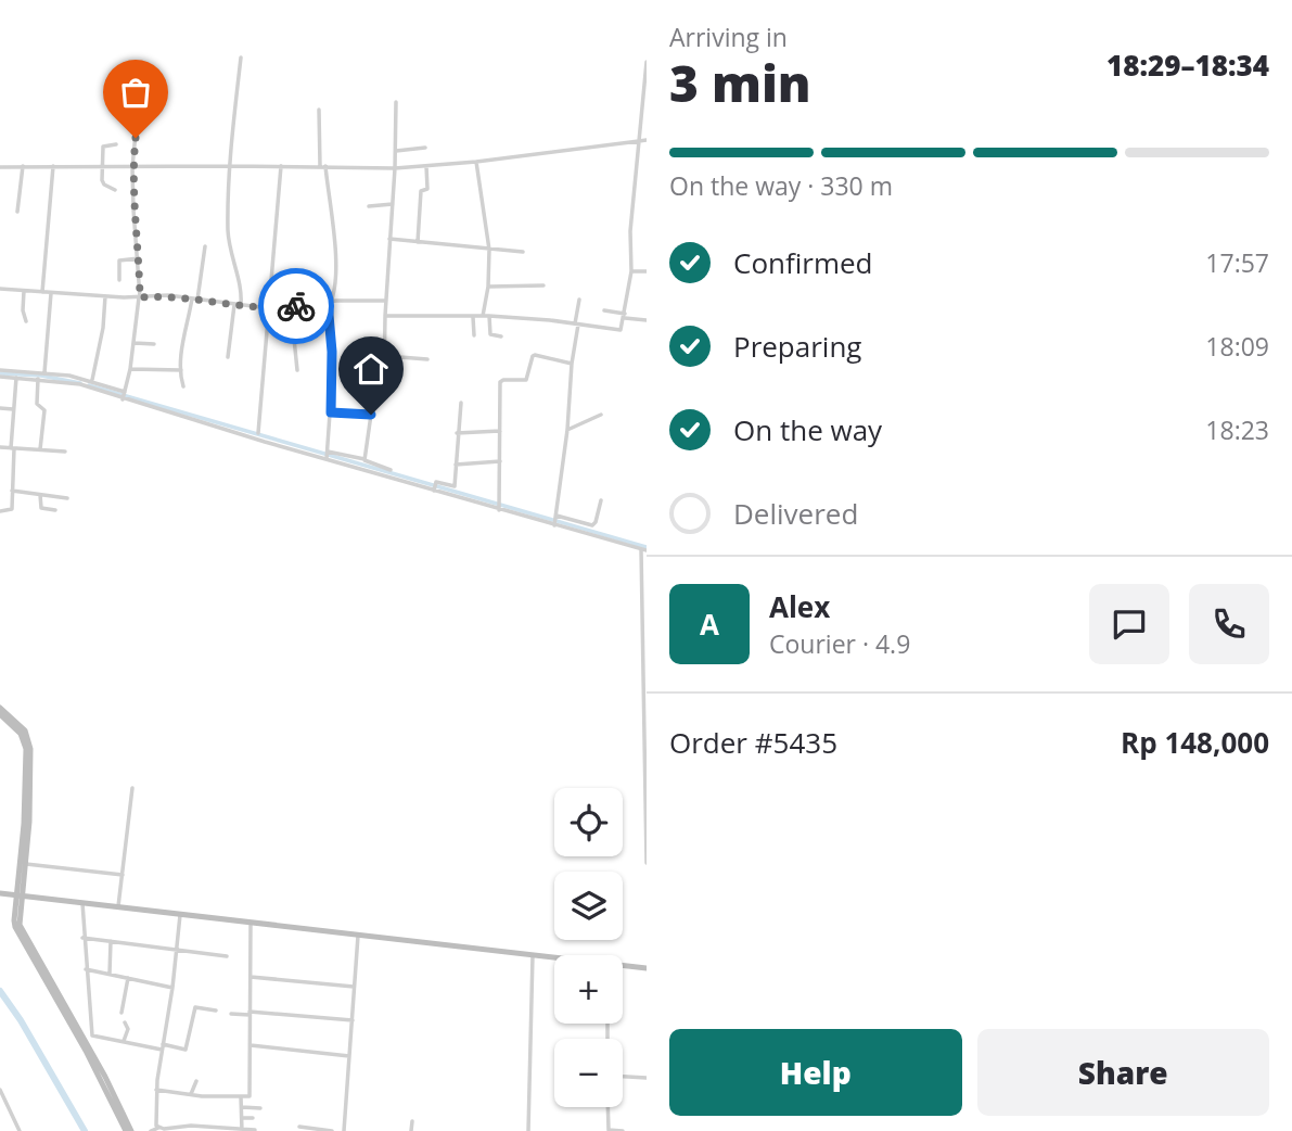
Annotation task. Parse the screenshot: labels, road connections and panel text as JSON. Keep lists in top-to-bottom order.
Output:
{
  "page": {
    "heading": ["3 min", "Arriving in", "18:29–18:34"],
    "panel": [
      "Alex",
      "Courier · 4.9",
      "Order #5435",
      "Rp 148,000"
    ],
    "bar": "On the way · 330 m",
    "list": [
      ["Confirmed", "17:57"],
      ["Preparing", "18:09"],
      ["On the way", "18:23"],
      "Delivered"
    ],
    "round": "A",
    "map_buttons": ["+", "−"],
    "buttons": ["Help", "Share"]
  }
}
